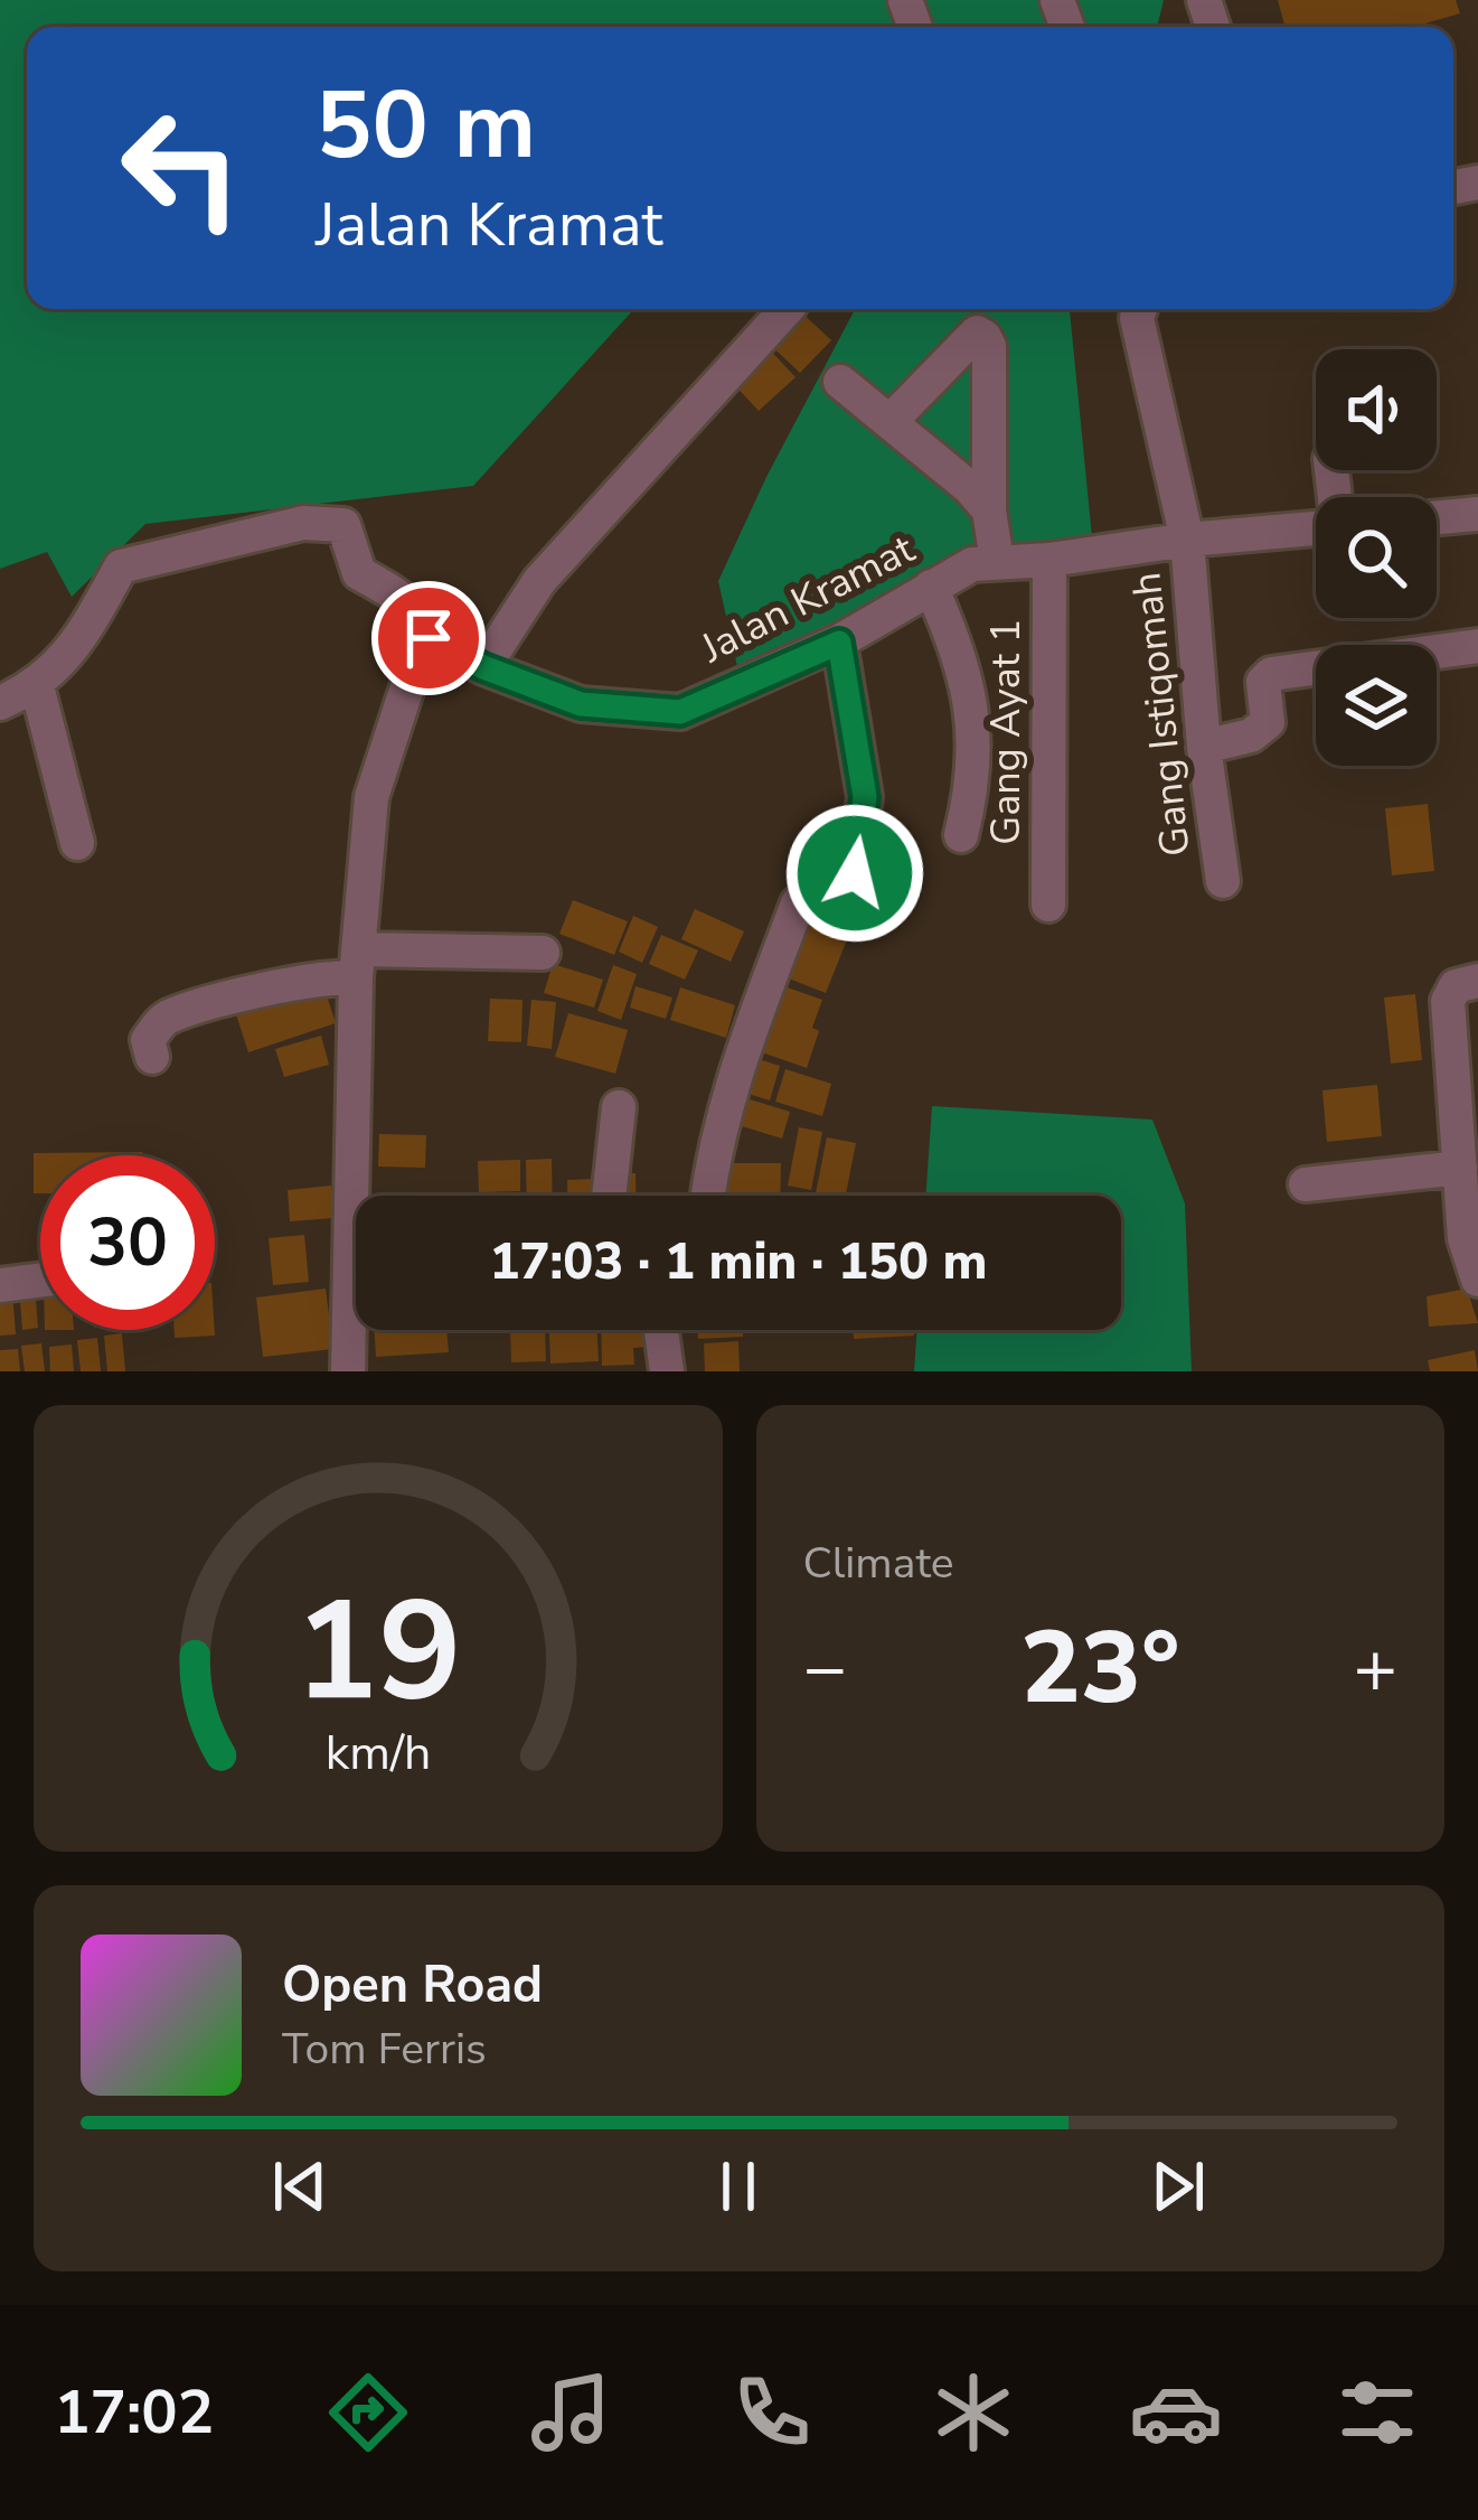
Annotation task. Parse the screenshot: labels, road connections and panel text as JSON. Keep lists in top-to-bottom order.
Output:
{
  "streets": {
    "street": ["Jalan Kramat", "Gang Istiqomah", "Gang Ayat 1"]
  },
  "crossings": [
    ["Jalan Kramat", "Gang Istiqomah"],
    ["Jalan Kramat", "Gang Ayat 1"]
  ],
  "page": {
    "turn": ["50 m", "Jalan Kramat"],
    "limit": "30",
    "trip": "17:03 · 1 min · 150 m",
    "tile": "Climate",
    "heat": ["−", "23°", "+"],
    "song": ["Open Road", "Tom Ferris"],
    "tabs": "17:02",
    "gauge": ["19", "km/h"]
  }
}
